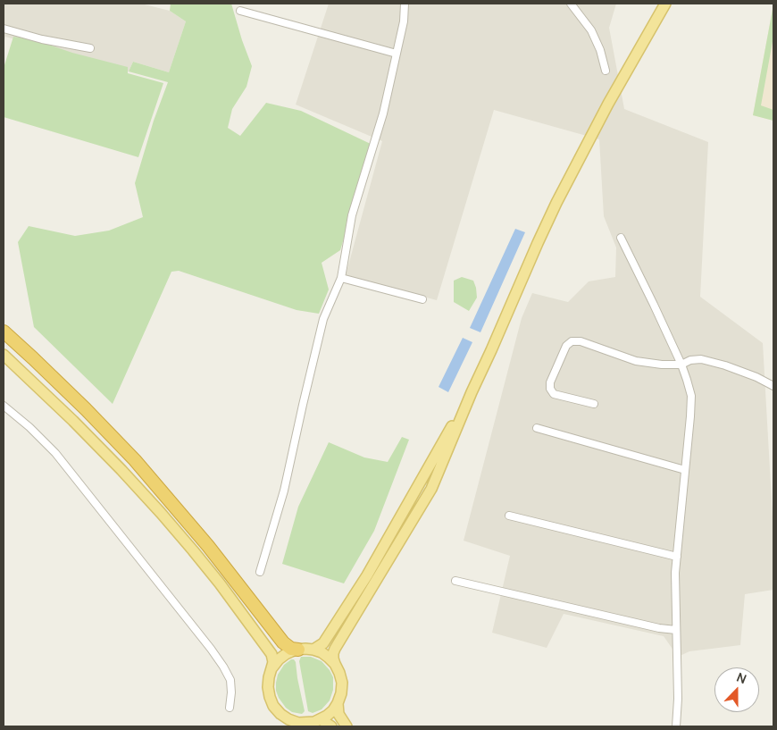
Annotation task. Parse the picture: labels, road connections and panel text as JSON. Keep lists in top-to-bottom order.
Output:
{
  "north": "top"
}
